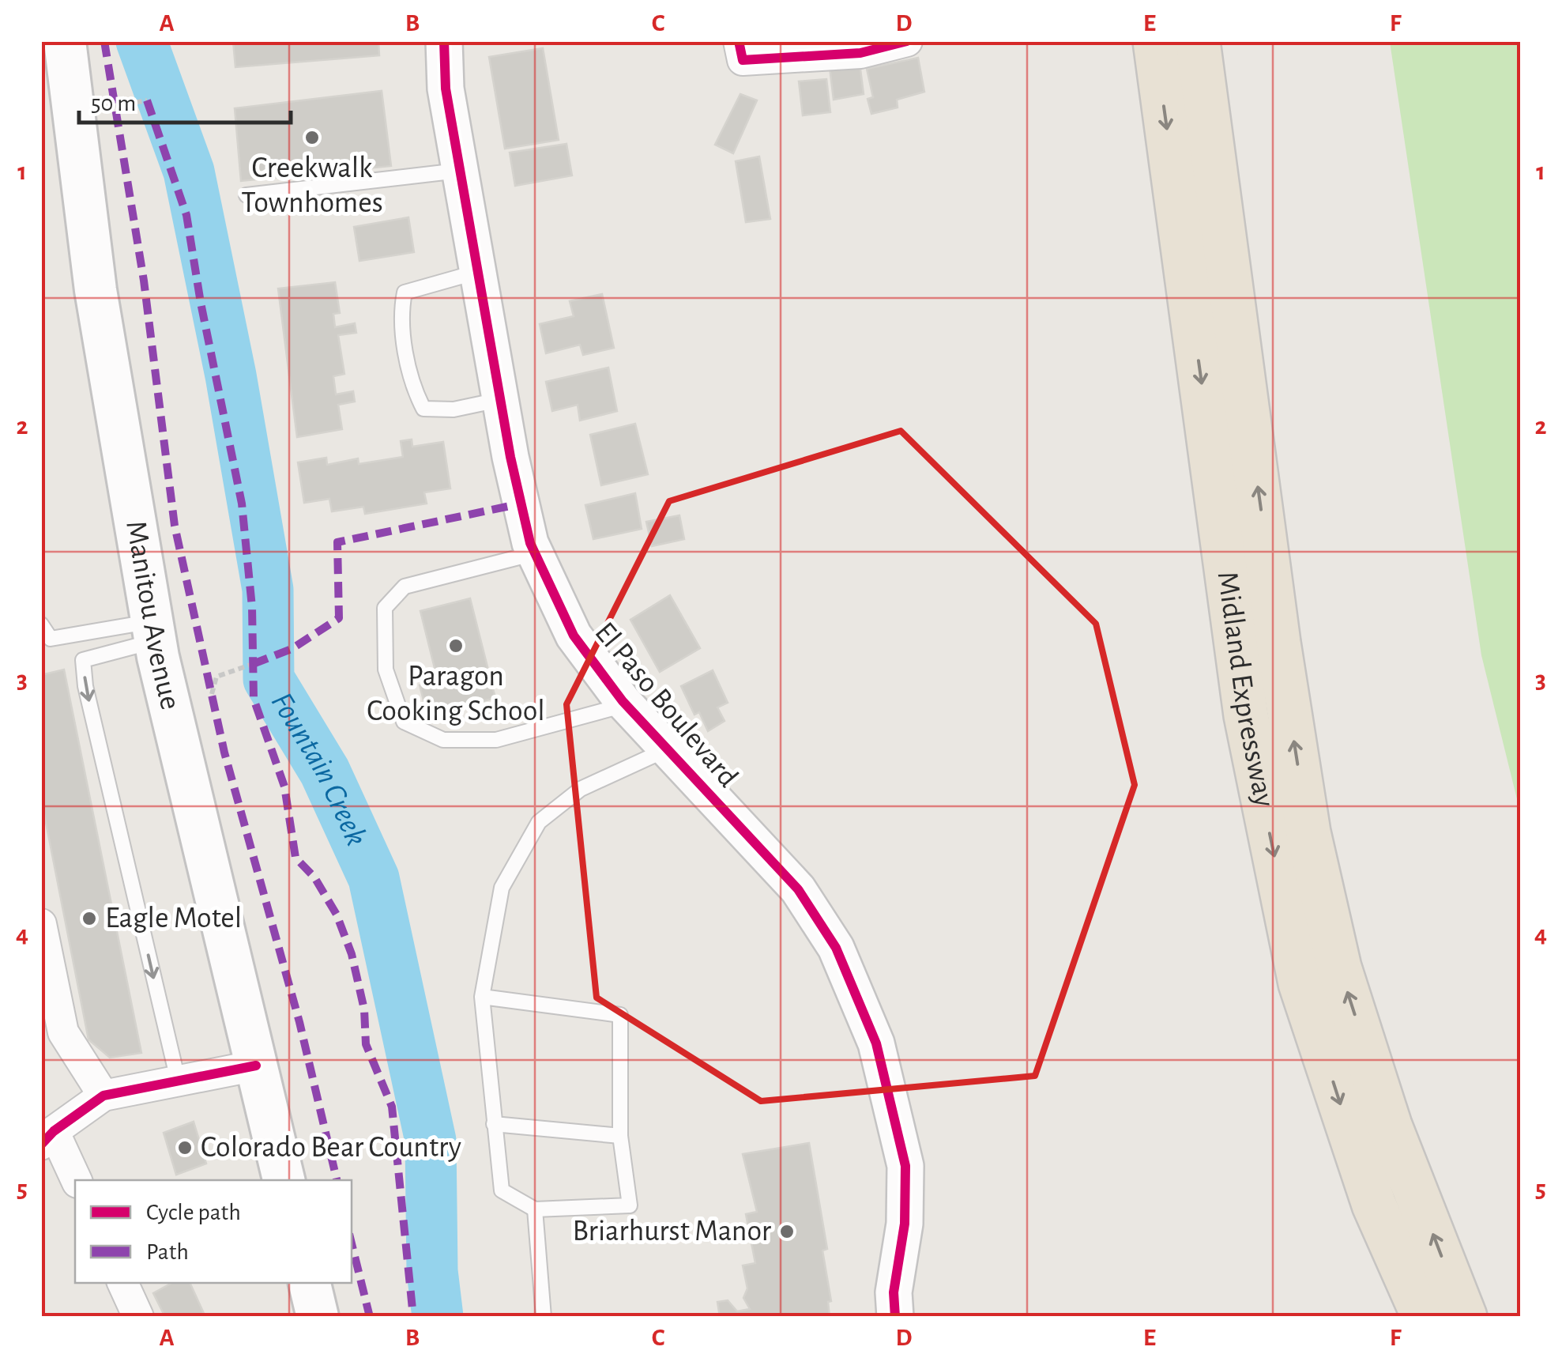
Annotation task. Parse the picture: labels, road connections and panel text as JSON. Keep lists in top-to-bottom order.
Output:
{
  "streets": {
    "highway": ["Midland Expressway"],
    "main road": ["Manitou Avenue"],
    "street": ["El Paso Boulevard"]
  },
  "water": ["Fountain Creek"],
  "places": [
    "Creekwalk Townhomes",
    "Paragon Cooking School",
    "Eagle Motel",
    "Colorado Bear Country",
    "Briarhurst Manor"
  ],
  "legend": ["Cycle path", "Path"],
  "scale_bar": "50 m",
  "grid": {
    "columns": [
      "A",
      "B",
      "C",
      "D",
      "E",
      "F"
    ],
    "rows": [
      "1",
      "2",
      "3",
      "4",
      "5"
    ]
  }
}
